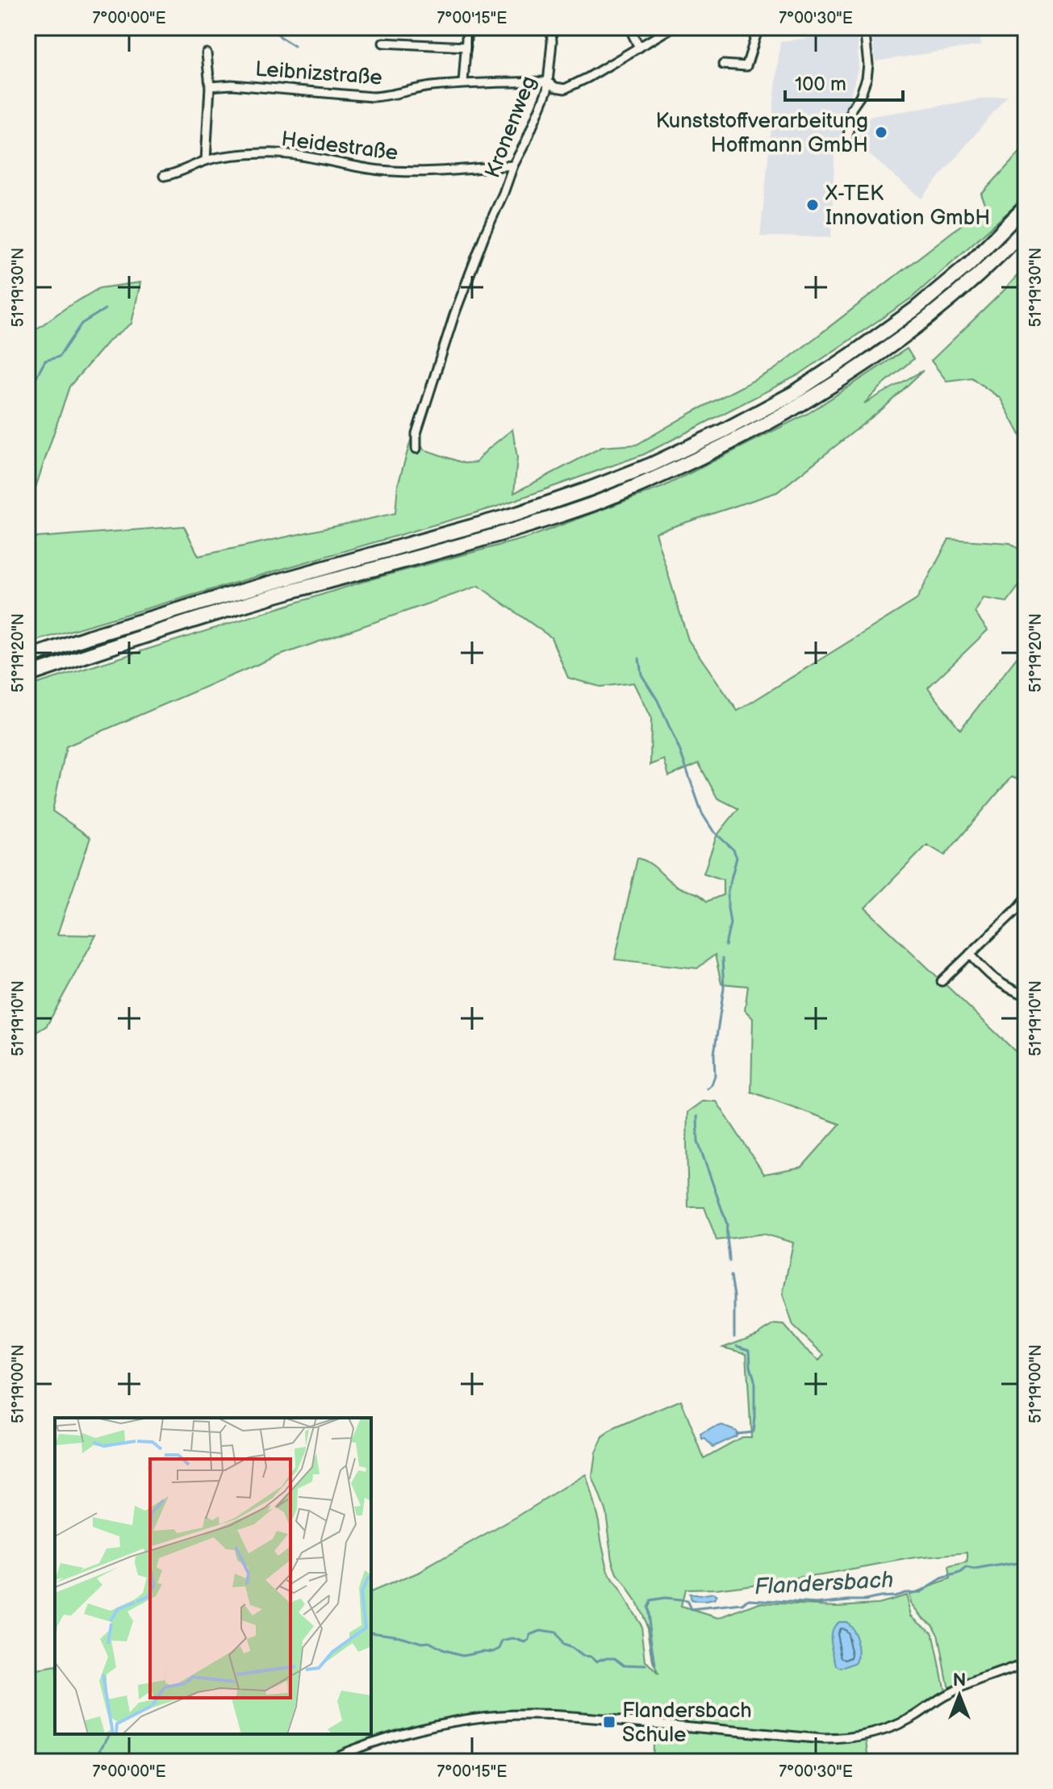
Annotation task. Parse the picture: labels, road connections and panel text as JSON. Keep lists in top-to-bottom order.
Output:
{
  "streets": {
    "street": ["Leibnizstraße", "Kronenweg", "Heidestraße"]
  },
  "crossings": [
    ["Leibnizstraße", "Kronenweg"],
    ["Kronenweg", "Heidestraße"]
  ],
  "water": ["Flandersbach"],
  "places": {
    "other": ["Kunststoffverarbeitung Hoffmann GmbH", "X-TEK Innovation GmbH"],
    "transit": ["Flandersbach Schule"]
  },
  "scale_bar": "100 m",
  "north": "top",
  "coordinates": [
    "7°00'00\"E",
    "7°00'15\"E",
    "7°00'30\"E",
    "51°19'30\"N",
    "51°19'20\"N",
    "51°19'10\"N",
    "51°19'00\"N"
  ]
}
